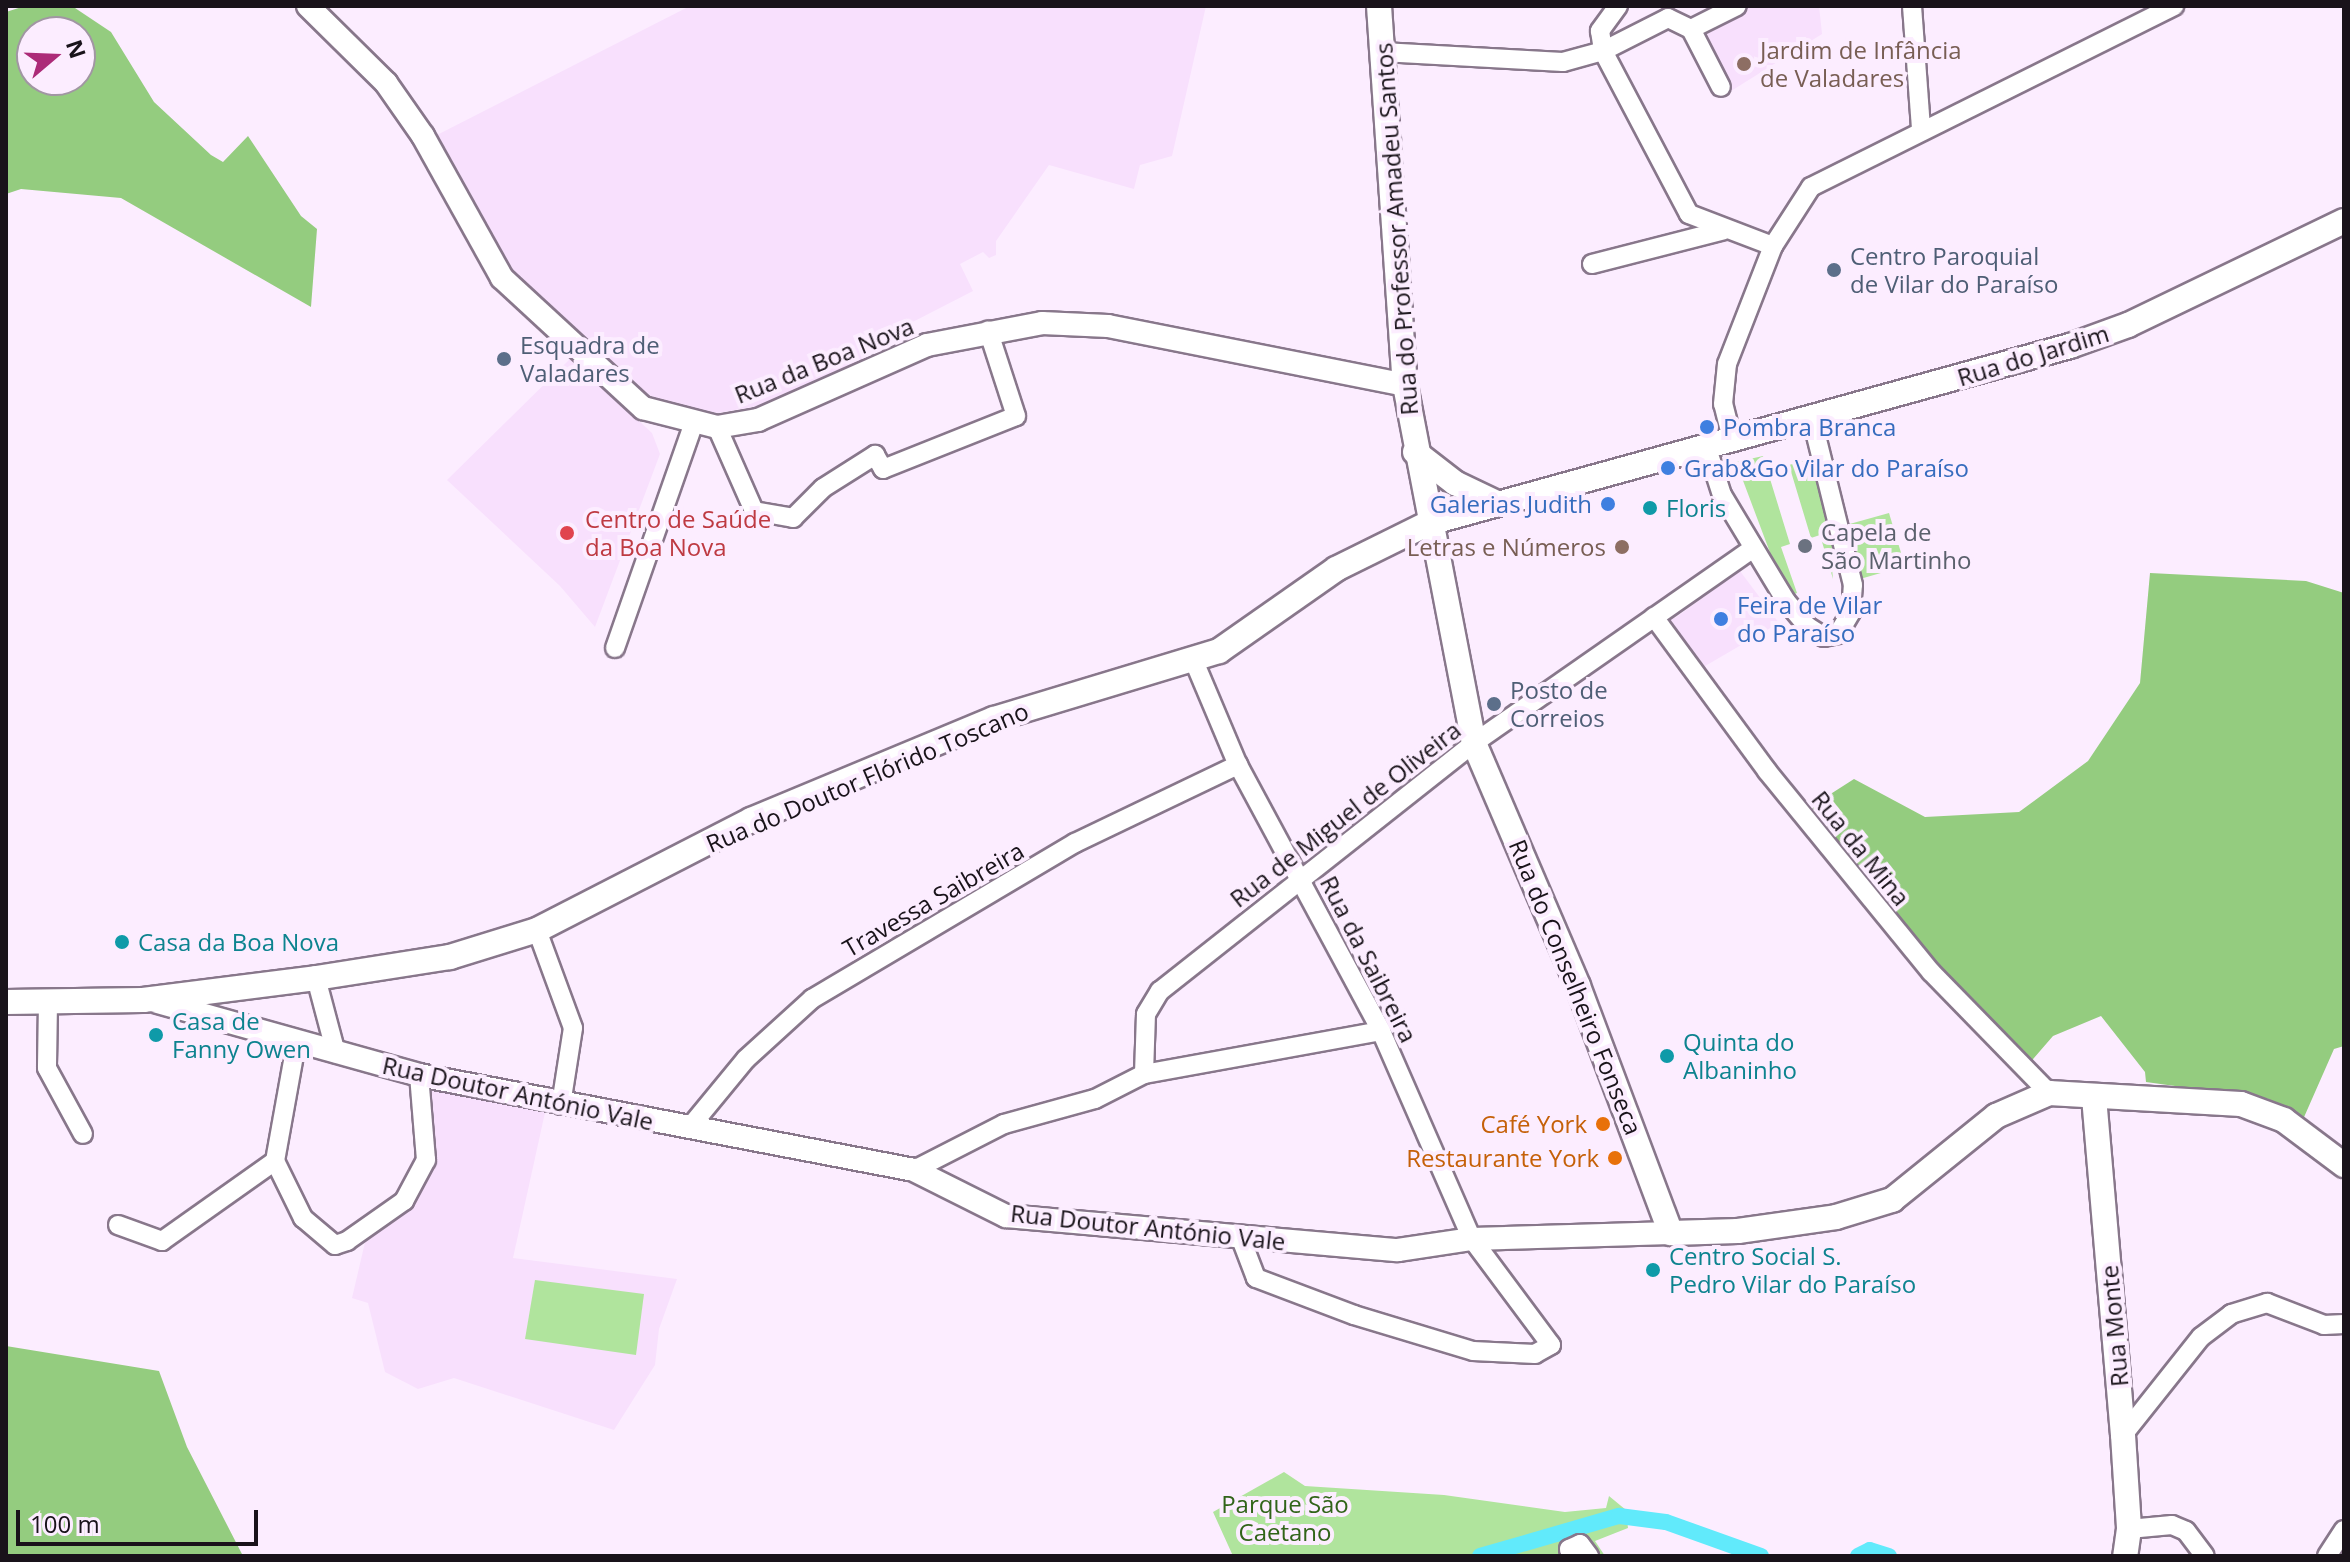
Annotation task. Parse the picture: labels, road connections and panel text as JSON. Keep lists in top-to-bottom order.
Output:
{
  "streets": {
    "main road": [
      "Rua do Professor Amadeu Santos",
      "Rua do Jardim",
      "Rua do Doutor Flórido Toscano",
      "Rua do Conselheiro Fonseca",
      "Rua Doutor António Vale",
      "Rua Monte"
    ],
    "street": [
      "Rua da Boa Nova",
      "Rua de Miguel de Oliveira",
      "Rua da Mina",
      "Travessa Saibreira",
      "Rua da Saibreira"
    ]
  },
  "crossings": [
    ["Rua do Professor Amadeu Santos", "Rua da Boa Nova"],
    ["Rua do Professor Amadeu Santos", "Rua do Doutor Flórido Toscano"],
    ["Rua do Professor Amadeu Santos", "Rua do Conselheiro Fonseca"],
    ["Rua do Jardim", "Rua do Doutor Flórido Toscano"],
    ["Rua do Doutor Flórido Toscano", "Rua da Saibreira"],
    ["Rua do Doutor Flórido Toscano", "Rua do Conselheiro Fonseca"],
    ["Rua do Doutor Flórido Toscano", "Rua Doutor António Vale"],
    ["Rua de Miguel de Oliveira", "Rua da Mina"],
    ["Rua de Miguel de Oliveira", "Rua da Saibreira"],
    ["Rua de Miguel de Oliveira", "Rua do Conselheiro Fonseca"],
    ["Rua da Mina", "Rua Doutor António Vale"],
    ["Travessa Saibreira", "Rua da Saibreira"],
    ["Travessa Saibreira", "Rua Doutor António Vale"],
    ["Rua da Saibreira", "Rua Doutor António Vale"],
    ["Rua do Conselheiro Fonseca", "Rua Doutor António Vale"],
    ["Rua Doutor António Vale", "Rua Monte"]
  ],
  "parks": ["Parque São Caetano"],
  "places": [
    "Jardim de Infância de Valadares",
    "Centro Paroquial de Vilar do Paraíso",
    "Esquadra de Valadares",
    "Pombra Branca",
    "Grab&Go Vilar do Paraíso",
    "Galerias Judith",
    "Floris",
    "Centro de Saúde da Boa Nova",
    "Capela de São Martinho",
    "Letras e Números",
    "Feira de Vilar do Paraíso",
    "Posto de Correios",
    "Casa da Boa Nova",
    "Casa de Fanny Owen",
    "Quinta do Albaninho",
    "Café York",
    "Restaurante York",
    "Centro Social S. Pedro Vilar do Paraíso"
  ],
  "scale_bar": "100 m",
  "north": "right"
}
